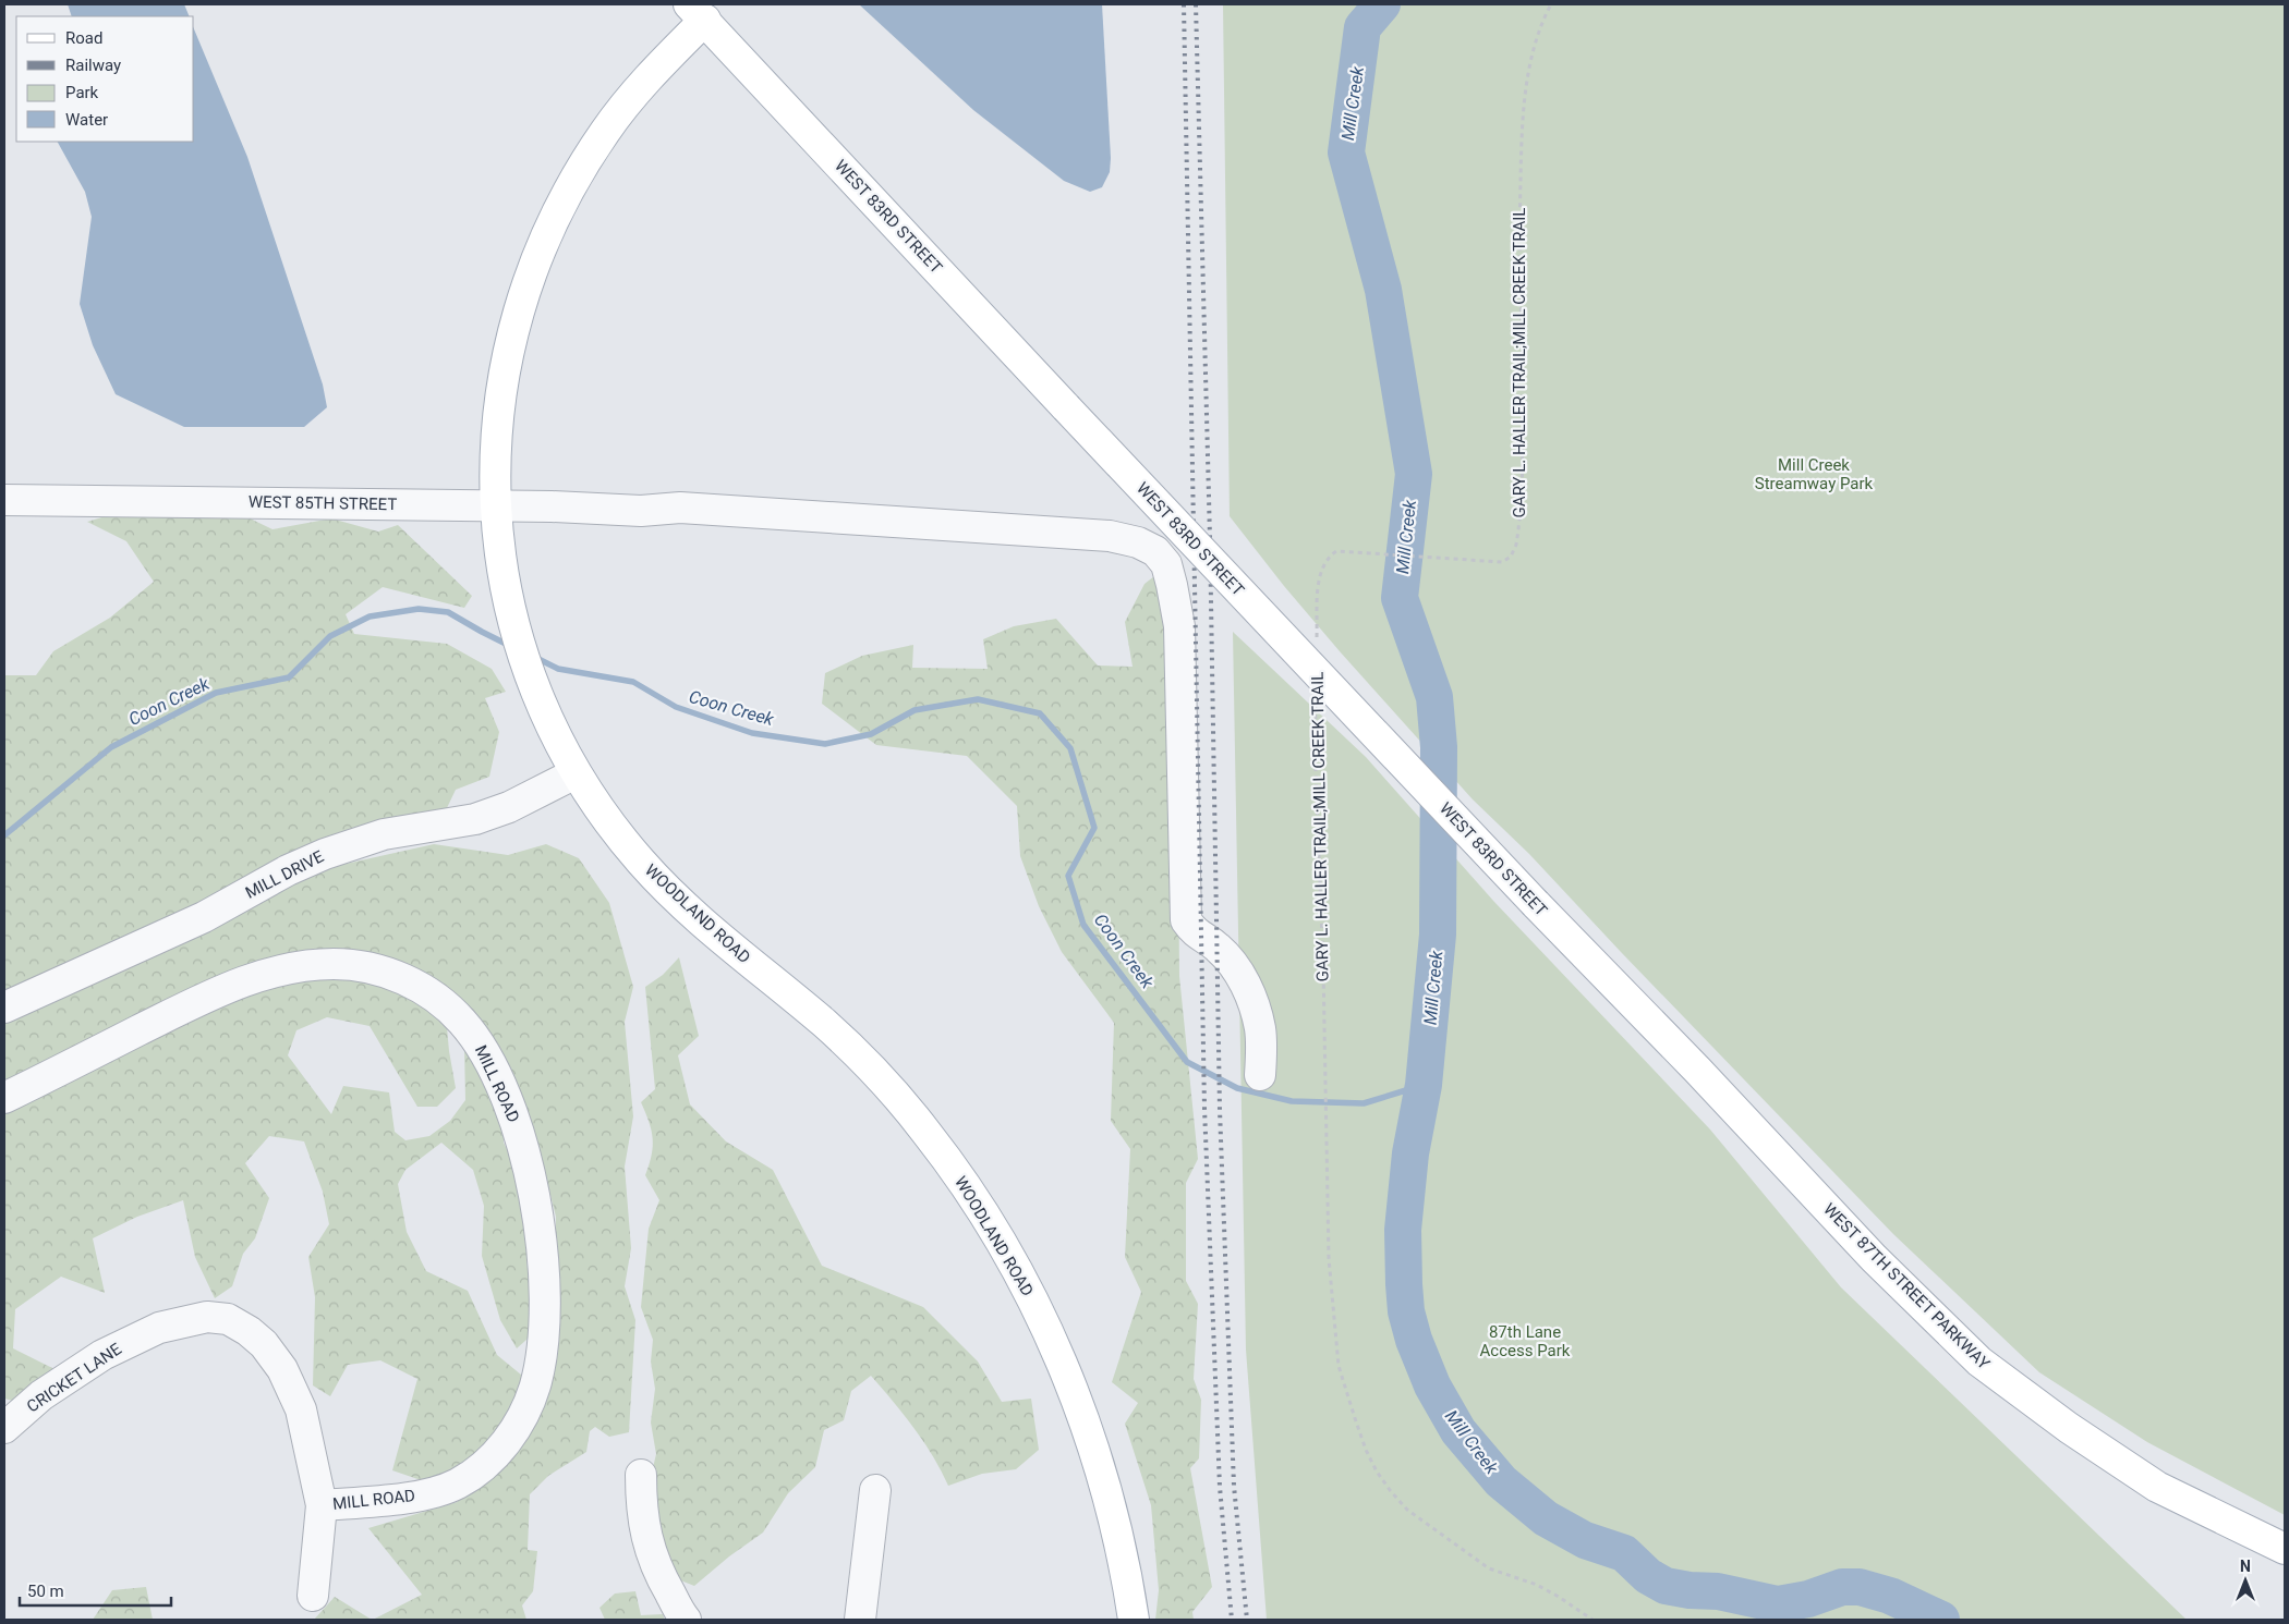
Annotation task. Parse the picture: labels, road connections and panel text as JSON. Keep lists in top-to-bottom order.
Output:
{
  "streets": {
    "main road": ["WEST 83RD STREET", "WOODLAND ROAD", "WEST 87TH STREET PARKWAY"],
    "street": [
      "WEST 85TH STREET",
      "MILL DRIVE",
      "MILL ROAD",
      "CRICKET LANE"
    ],
    "path": ["GARY L. HALLER TRAIL;MILL CREEK TRAIL"]
  },
  "crossings": [
    ["WEST 83RD STREET", "WOODLAND ROAD"],
    ["WEST 83RD STREET", "WEST 87TH STREET PARKWAY"],
    ["WEST 85TH STREET", "WOODLAND ROAD"],
    ["MILL DRIVE", "WOODLAND ROAD"],
    ["MILL ROAD", "CRICKET LANE"]
  ],
  "water": ["Mill Creek", "Coon Creek"],
  "parks": ["Mill Creek Streamway Park", "87th Lane Access Park"],
  "legend": [
    "Road",
    "Railway",
    "Park",
    "Water"
  ],
  "scale_bar": "50 m",
  "north": "top"
}
